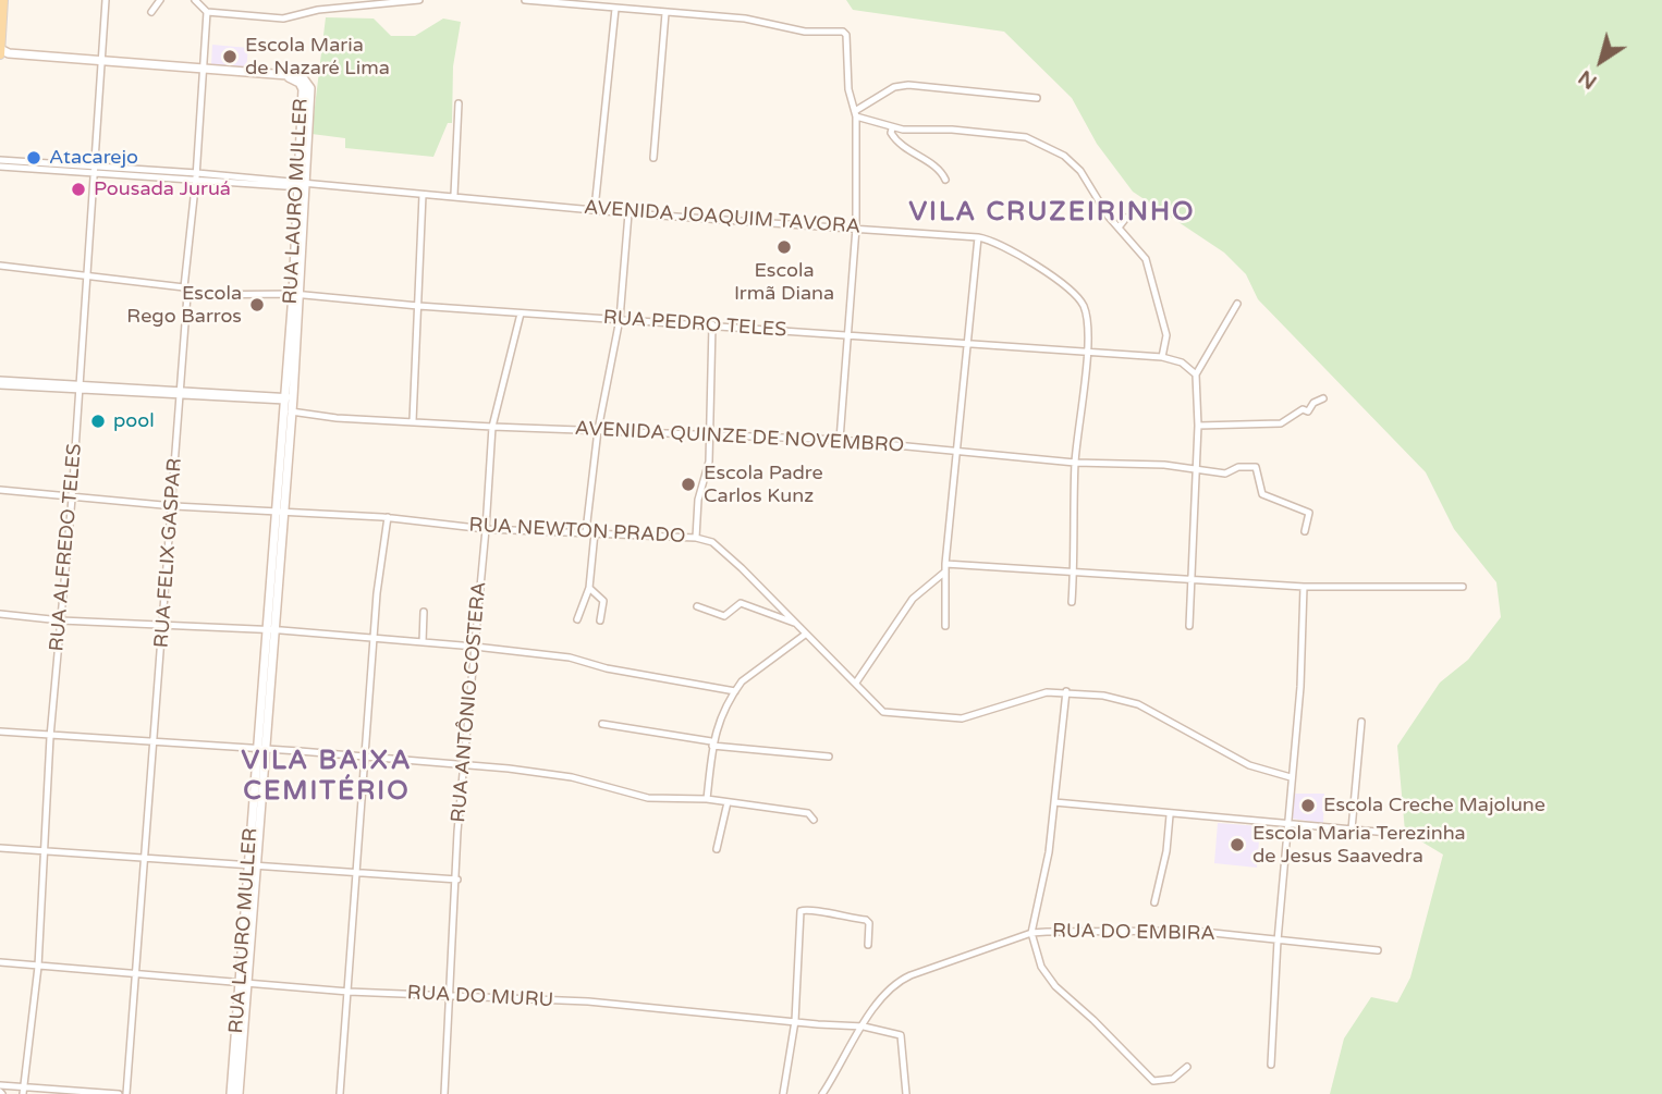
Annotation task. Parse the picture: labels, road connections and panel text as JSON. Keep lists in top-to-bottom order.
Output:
{
  "streets": {
    "street": [
      "RUA LAURO MULLER",
      "AVENIDA JOAQUIM TAVORA",
      "RUA PEDRO TELES",
      "AVENIDA QUINZE DE NOVEMBRO",
      "RUA NEWTON PRADO",
      "RUA ALFREDO TELES",
      "RUA FELIX GASPAR",
      "RUA ANTÔNIO COSTERA",
      "RUA DO EMBIRA",
      "RUA DO MURU"
    ]
  },
  "crossings": [
    ["RUA LAURO MULLER", "AVENIDA JOAQUIM TAVORA"],
    ["RUA LAURO MULLER", "RUA PEDRO TELES"],
    ["RUA LAURO MULLER", "AVENIDA QUINZE DE NOVEMBRO"],
    ["RUA LAURO MULLER", "RUA NEWTON PRADO"],
    ["RUA LAURO MULLER", "RUA FELIX GASPAR"],
    ["RUA LAURO MULLER", "RUA DO MURU"],
    ["AVENIDA JOAQUIM TAVORA", "RUA PEDRO TELES"],
    ["AVENIDA JOAQUIM TAVORA", "RUA ALFREDO TELES"],
    ["AVENIDA JOAQUIM TAVORA", "RUA FELIX GASPAR"],
    ["RUA PEDRO TELES", "RUA ALFREDO TELES"],
    ["RUA PEDRO TELES", "RUA FELIX GASPAR"],
    ["RUA PEDRO TELES", "RUA ANTÔNIO COSTERA"],
    ["AVENIDA QUINZE DE NOVEMBRO", "RUA ANTÔNIO COSTERA"],
    ["RUA NEWTON PRADO", "RUA ALFREDO TELES"],
    ["RUA NEWTON PRADO", "RUA FELIX GASPAR"],
    ["RUA NEWTON PRADO", "RUA ANTÔNIO COSTERA"],
    ["RUA ALFREDO TELES", "RUA DO MURU"],
    ["RUA FELIX GASPAR", "RUA DO MURU"],
    ["RUA ANTÔNIO COSTERA", "RUA DO MURU"],
    ["RUA DO EMBIRA", "RUA DO MURU"]
  ],
  "districts": ["VILA CRUZEIRINHO", "VILA BAIXA CEMITÉRIO"],
  "places": [
    "Escola Maria de Nazaré Lima",
    "Atacarejo",
    "Pousada Juruá",
    "Escola Irmã Diana",
    "Escola Rego Barros",
    "pool",
    "Escola Padre Carlos Kunz",
    "Escola Creche Majolune",
    "Escola Maria Terezinha de Jesus Saavedra"
  ],
  "north": "bottom left"
}
